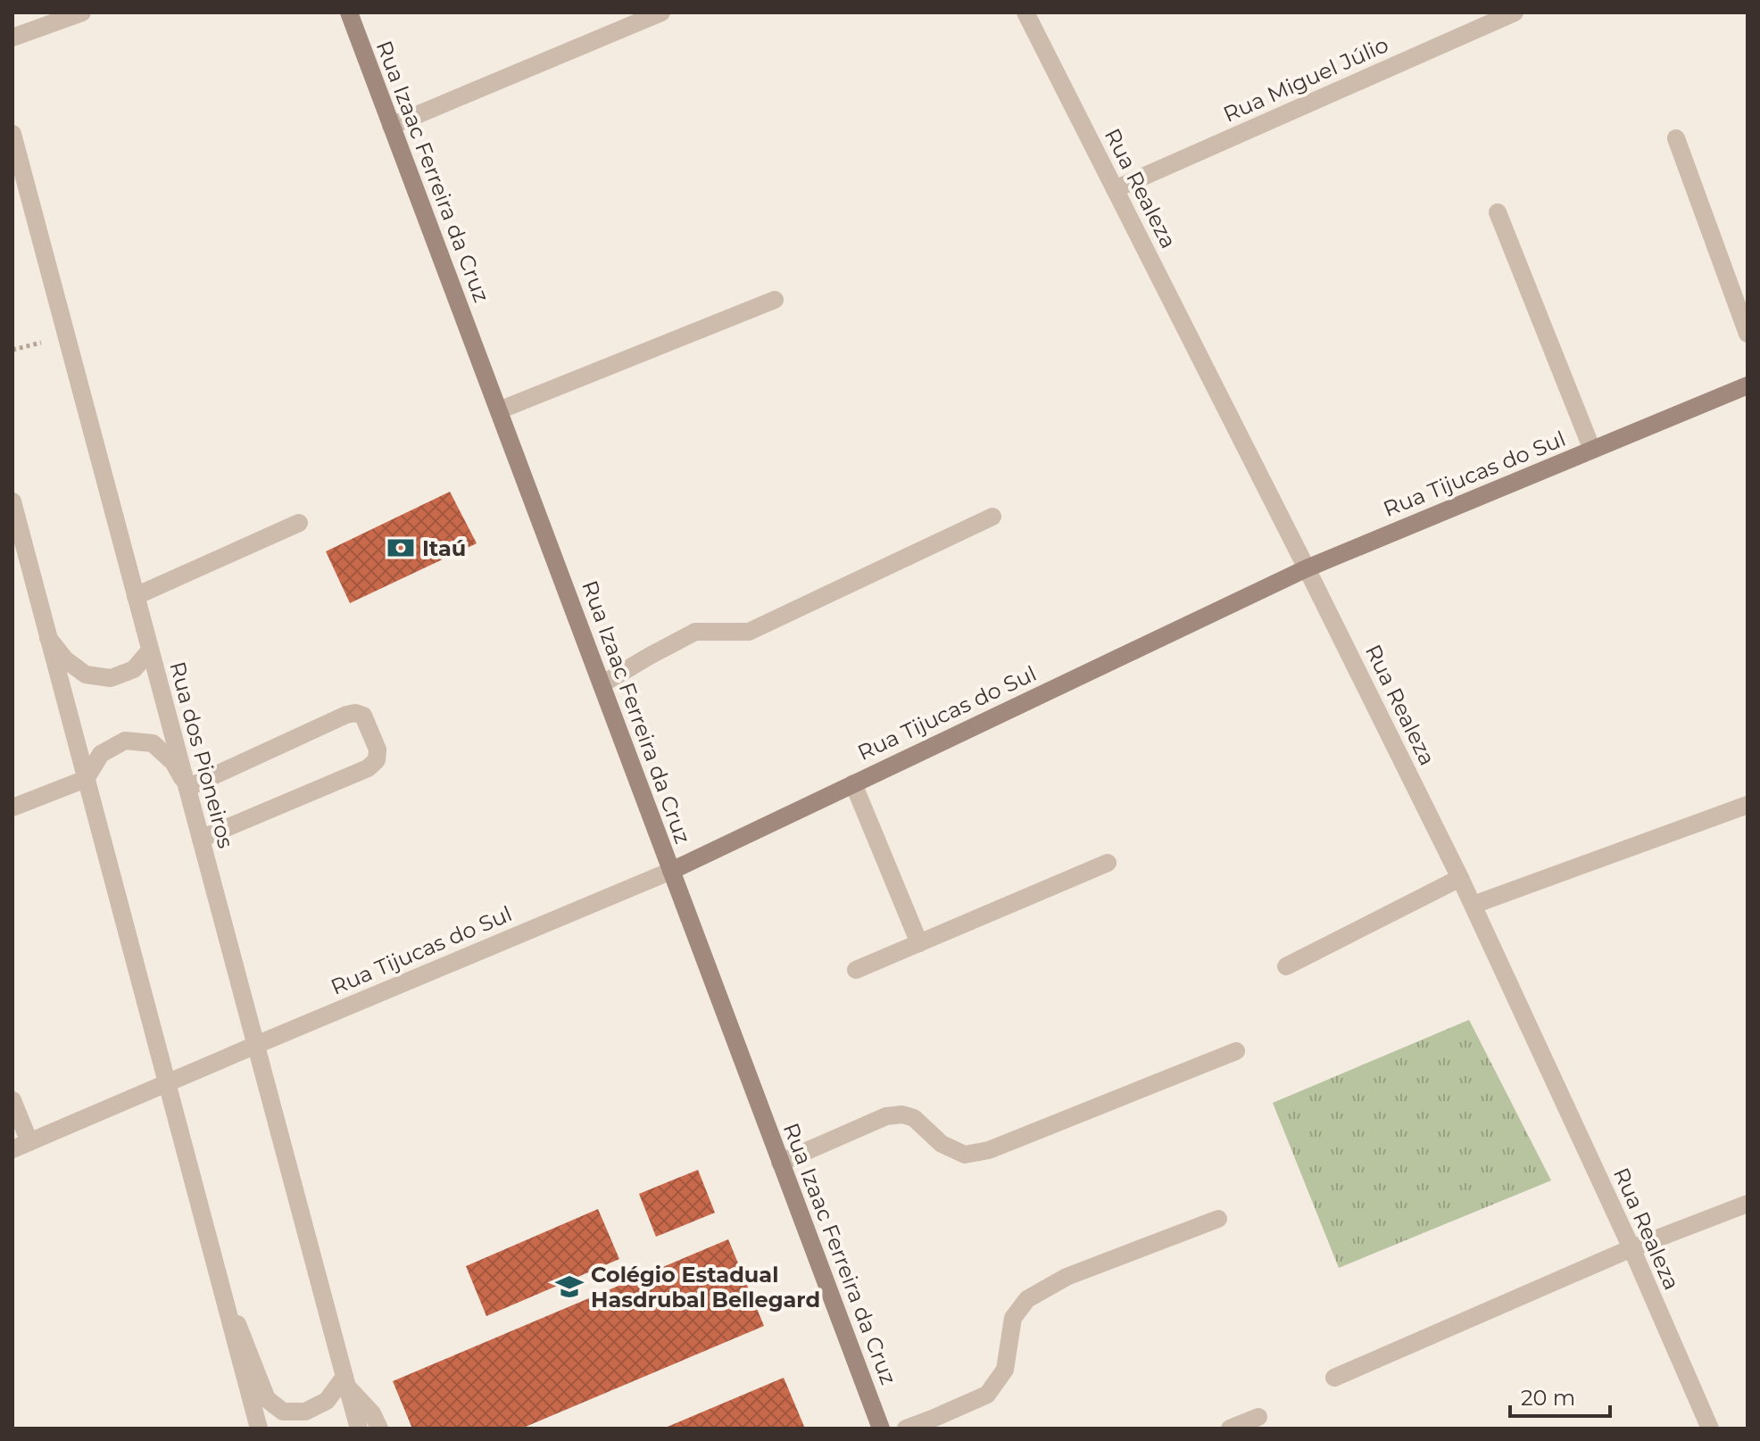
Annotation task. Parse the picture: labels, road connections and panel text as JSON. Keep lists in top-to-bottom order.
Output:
{
  "streets": {
    "main road": ["Rua Izaac Ferreira da Cruz", "Rua Tijucas do Sul"],
    "street": ["Rua Miguel Júlio", "Rua Realeza", "Rua dos Pioneiros"]
  },
  "crossings": [
    ["Rua Miguel Júlio", "Rua Realeza"],
    ["Rua Izaac Ferreira da Cruz", "Rua Tijucas do Sul"],
    ["Rua Realeza", "Rua Tijucas do Sul"],
    ["Rua Tijucas do Sul", "Rua dos Pioneiros"]
  ],
  "places": {
    "bank": ["Itaú"],
    "school or university": ["Colégio Estadual Hasdrubal Bellegard"]
  },
  "scale_bar": "20 m"
}
